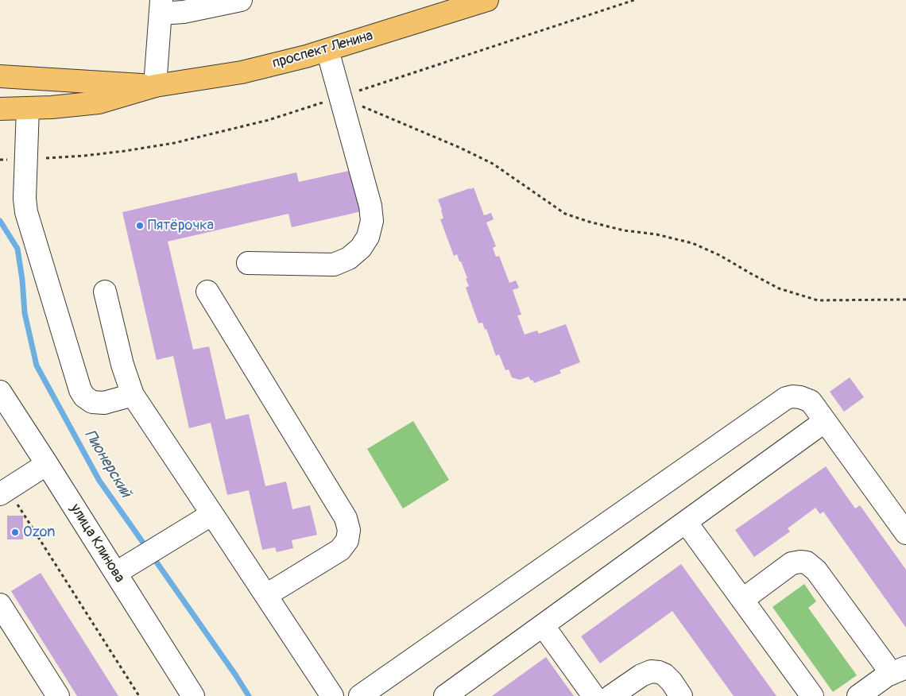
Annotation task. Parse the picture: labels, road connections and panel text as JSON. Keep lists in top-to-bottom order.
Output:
{
  "streets": {
    "main road": ["проспект Ленина"],
    "street": ["улица Клинова"]
  },
  "water": ["Пионерский"],
  "places": ["Пятёрочка", "Ozon"]
}
